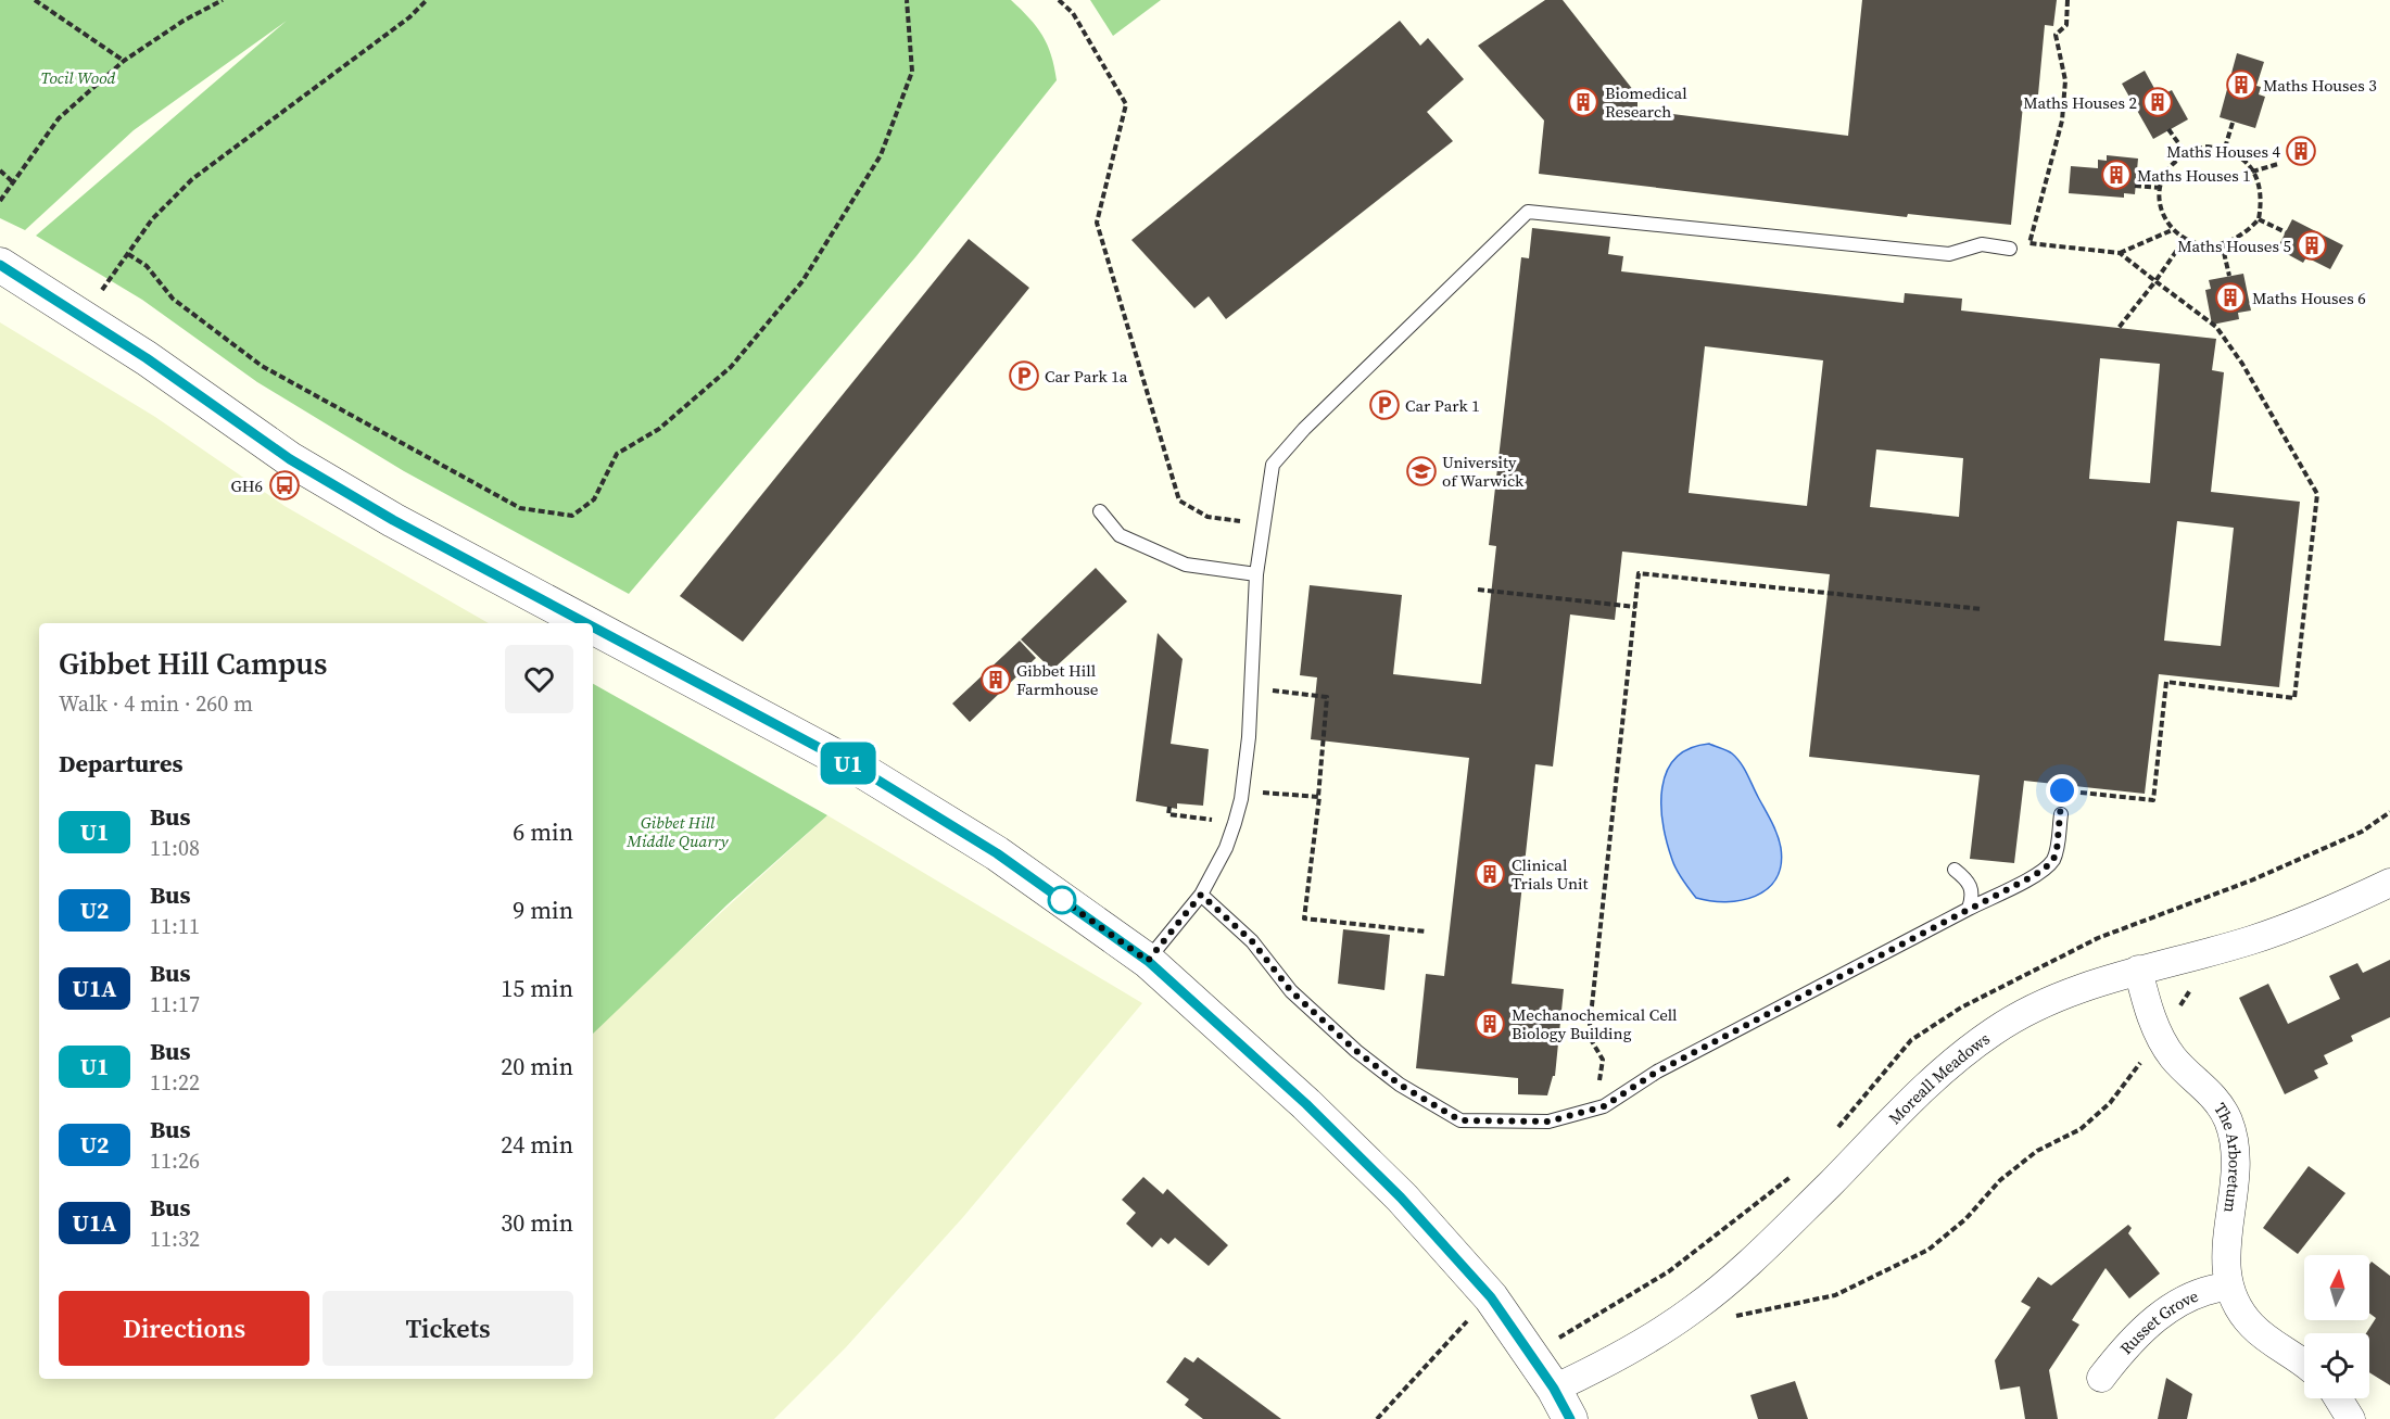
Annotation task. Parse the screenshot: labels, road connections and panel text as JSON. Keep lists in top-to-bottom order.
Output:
{
  "streets": {
    "street": ["Moreall Meadows", "The Arboretum", "Russet Grove"]
  },
  "crossings": [
    ["Moreall Meadows", "The Arboretum"],
    ["The Arboretum", "Russet Grove"]
  ],
  "parks": ["Tocil Wood", "Gibbet Hill Middle Quarry"],
  "places": {
    "building": [
      "Maths Houses 3",
      "Biomedical Research",
      "Maths Houses 2",
      "Maths Houses 4",
      "Maths Houses 1",
      "Maths Houses 5",
      "Maths Houses 6",
      "Gibbet Hill Farmhouse",
      "Clinical Trials Unit",
      "Mechanochemical Cell Biology Building"
    ],
    "parking": ["Car Park 1a", "Car Park 1"],
    "school or university": ["University of Warwick"],
    "bus stop": ["GH6"]
  },
  "lines": ["bus line U1"],
  "north": "top",
  "page": {
    "on_map": "U1",
    "heading": [
      ["Gibbet Hill Campus", "Walk · 4 min · 260 m"],
      "Departures"
    ],
    "list": [
      {
        "mark": "U1",
        "name": "Bus",
        "note": "11:08",
        "value": "6 min"
      },
      {
        "mark": "U2",
        "name": "Bus",
        "note": "11:11",
        "value": "9 min"
      },
      {
        "mark": "U1A",
        "name": "Bus",
        "note": "11:17",
        "value": "15 min"
      },
      {
        "mark": "U1",
        "name": "Bus",
        "note": "11:22",
        "value": "20 min"
      },
      {
        "mark": "U2",
        "name": "Bus",
        "note": "11:26",
        "value": "24 min"
      },
      {
        "mark": "U1A",
        "name": "Bus",
        "note": "11:32",
        "value": "30 min"
      }
    ],
    "buttons": ["Directions", "Tickets"]
  }
}
